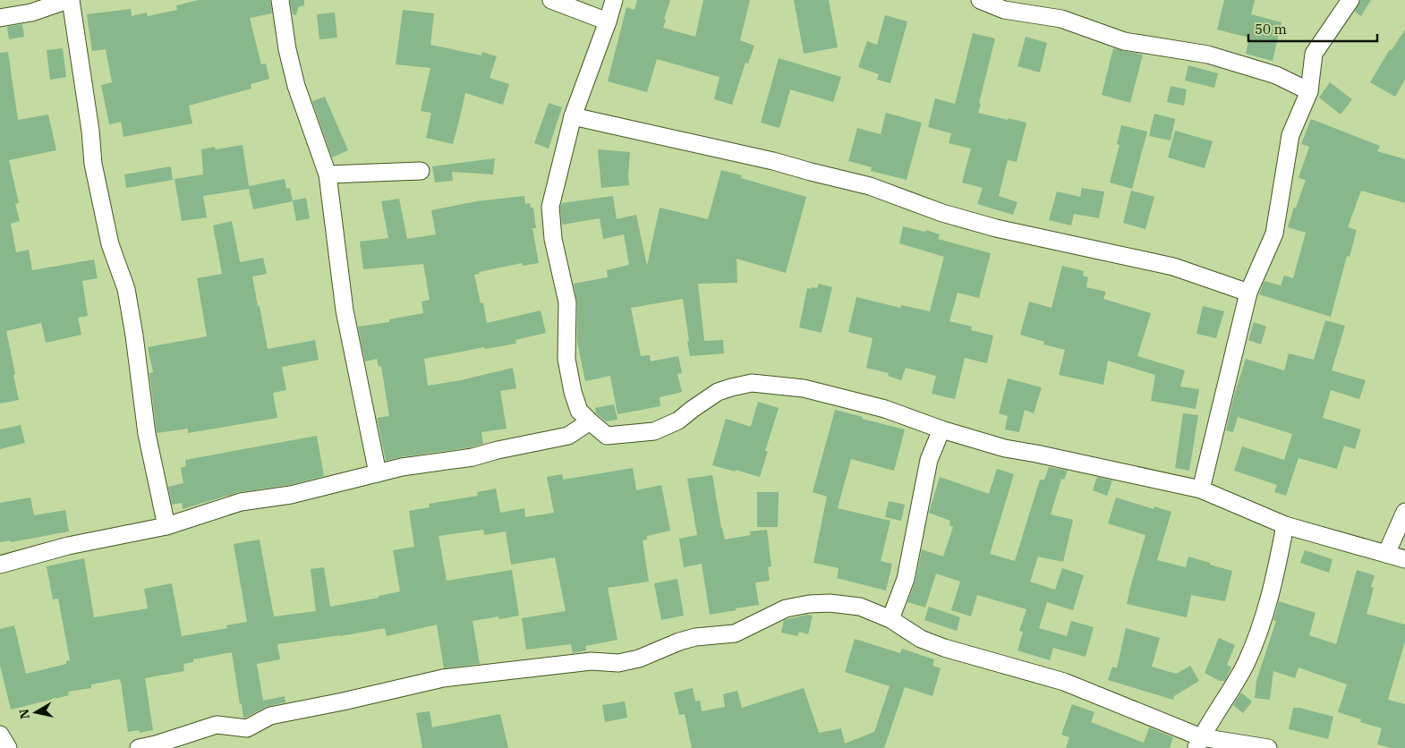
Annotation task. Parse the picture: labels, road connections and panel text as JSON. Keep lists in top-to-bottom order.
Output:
{
  "scale_bar": "50 m",
  "north": "left"
}
